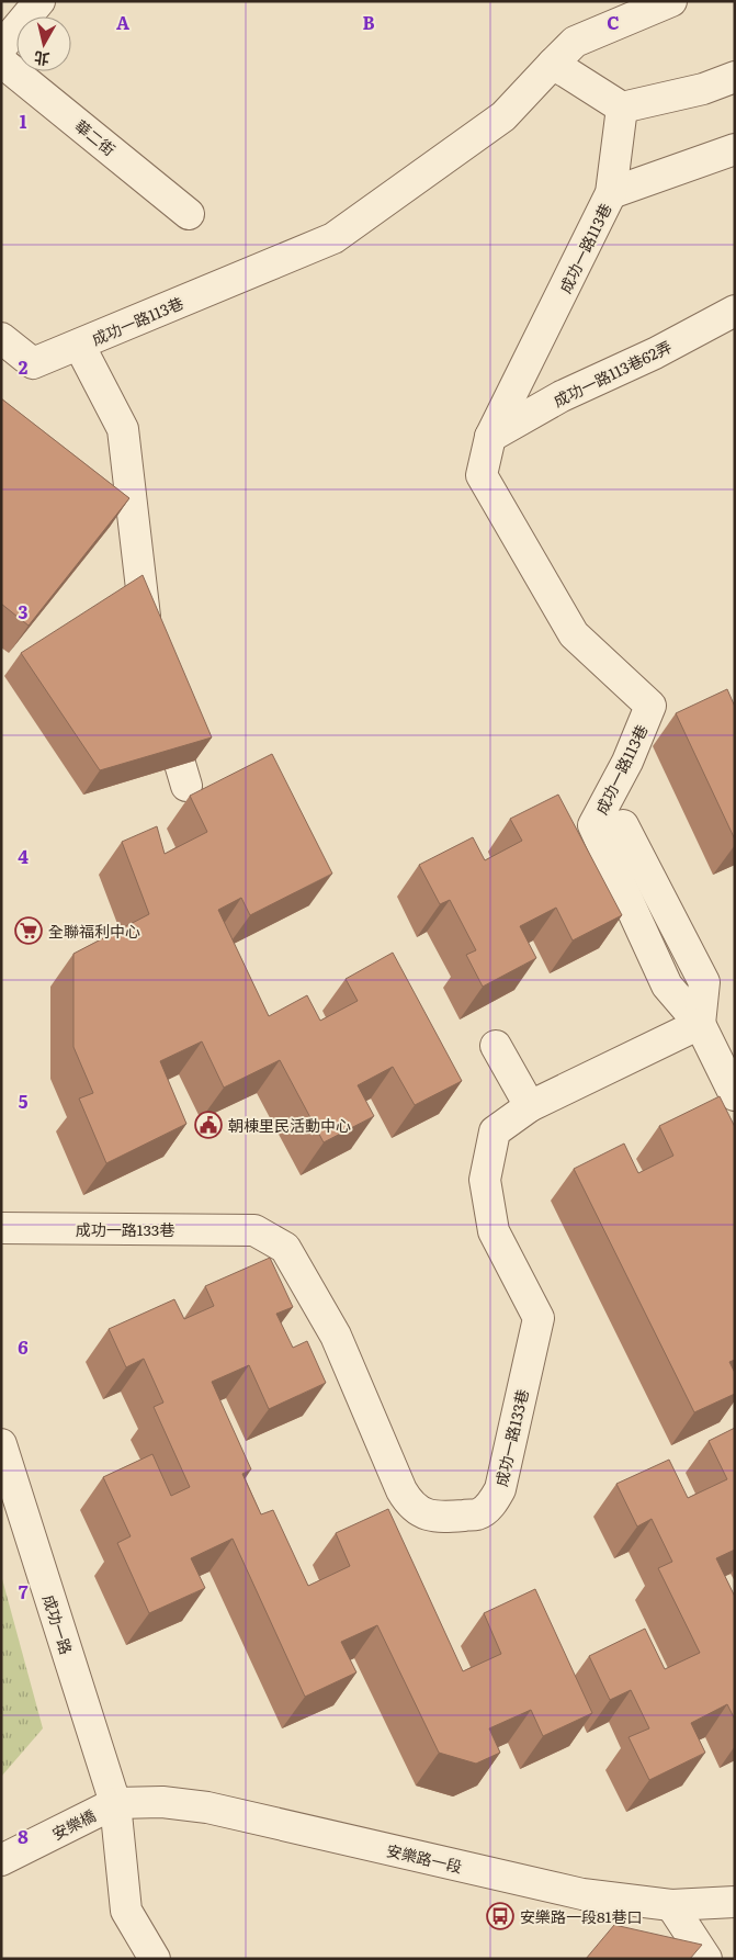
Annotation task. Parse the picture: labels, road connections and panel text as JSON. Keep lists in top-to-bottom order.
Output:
{
  "streets": {
    "street": [
      "華二街",
      "成功一路113巷",
      "成功一路113巷62弄",
      "成功一路133巷",
      "成功一路",
      "安樂橋",
      "安樂路一段"
    ]
  },
  "crossings": [
    ["成功一路113巷", "成功一路113巷62弄"],
    ["成功一路113巷", "成功一路133巷"],
    ["成功一路", "安樂橋"],
    ["成功一路", "安樂路一段"],
    ["安樂橋", "安樂路一段"]
  ],
  "places": {
    "supermarket": ["全聯福利中心"],
    "public building": ["朝棟里民活動中心"],
    "bus stop": ["安樂路一段81巷口"]
  },
  "north": "bottom",
  "grid": {
    "columns": ["A", "B", "C"],
    "rows": [
      "1",
      "2",
      "3",
      "4",
      "5",
      "6",
      "7",
      "8"
    ]
  }
}
